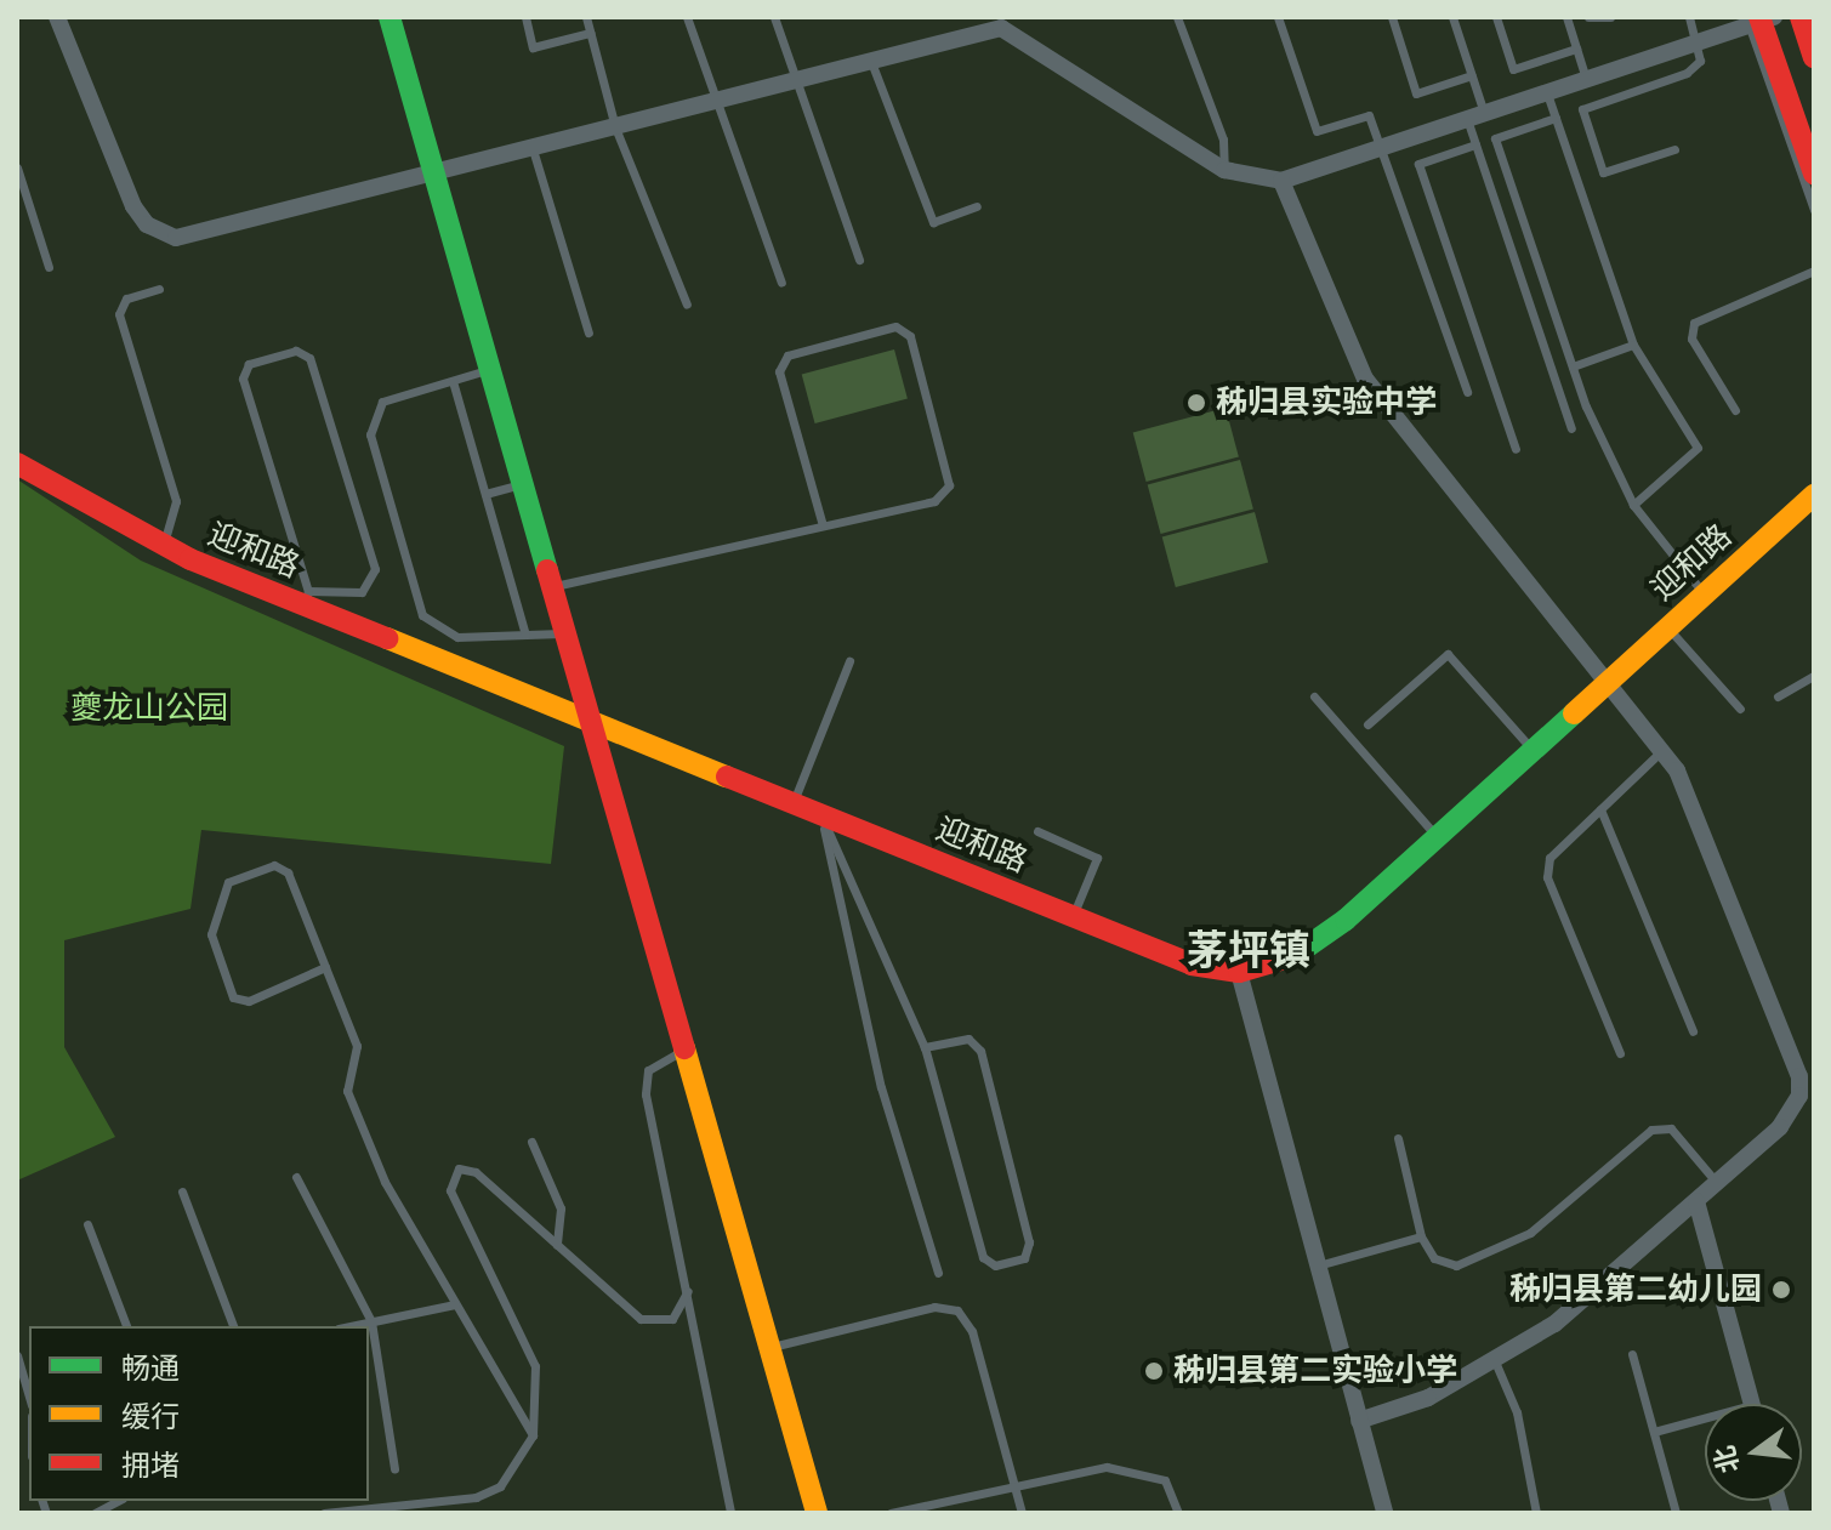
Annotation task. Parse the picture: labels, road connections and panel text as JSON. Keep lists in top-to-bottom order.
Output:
{
  "streets": {
    "street": ["迎和路"]
  },
  "districts": ["茅坪镇"],
  "parks": ["夔龙山公园"],
  "places": ["秭归县实验中学", "秭归县第二幼儿园", "秭归县第二实验小学"],
  "legend": ["畅通", "缓行", "拥堵"],
  "north": "left"
}
